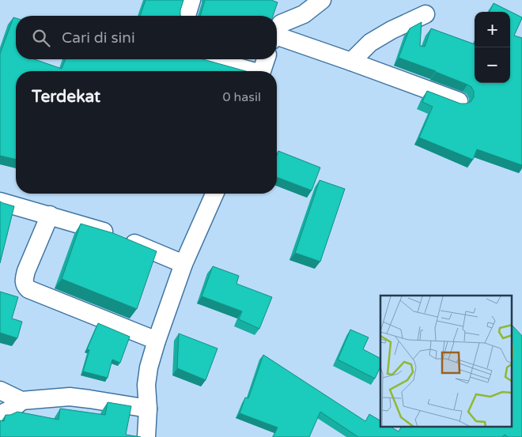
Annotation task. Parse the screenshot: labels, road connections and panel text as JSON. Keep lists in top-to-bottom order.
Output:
{
  "page": {
    "map_buttons": ["+", "−"],
    "search": "Cari di sini",
    "heading": ["Terdekat", "0 hasil"]
  }
}
